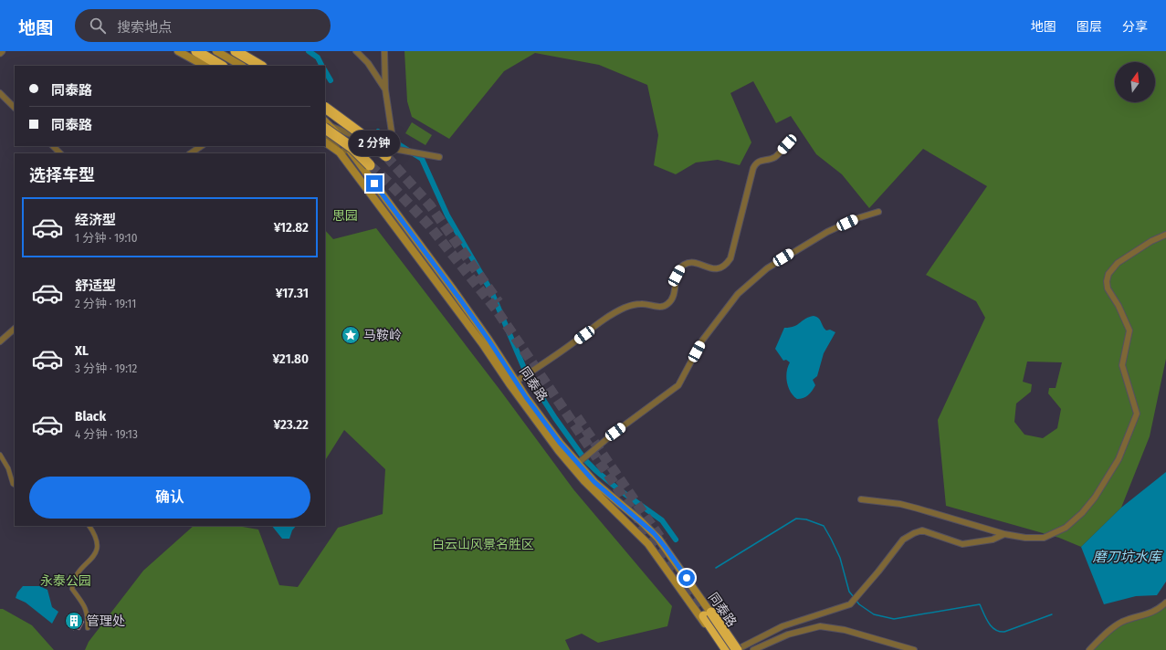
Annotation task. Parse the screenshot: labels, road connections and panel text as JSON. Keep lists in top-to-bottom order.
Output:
{
  "streets": {
    "main road": ["同泰路"]
  },
  "water": ["磨刀坑水库"],
  "parks": ["思园", "白云山风景名胜区", "永泰公园"],
  "places": {
    "place": ["马鞍岭"],
    "building": ["管理处"]
  },
  "north": "top",
  "page": {
    "header": "地图",
    "search": "搜索地点",
    "nav": ["地图", "图层", "分享"],
    "banner": ["同泰路", "同泰路"],
    "bubble": "2 分钟",
    "heading": "选择车型",
    "list": [
      {
        "name": "经济型",
        "note": "1 分钟 · 19:10",
        "value": "¥12.82"
      },
      {
        "name": "舒适型",
        "note": "2 分钟 · 19:11",
        "value": "¥17.31"
      },
      {
        "name": "XL",
        "note": "3 分钟 · 19:12",
        "value": "¥21.80"
      },
      {
        "name": "Black",
        "note": "4 分钟 · 19:13",
        "value": "¥23.22"
      }
    ],
    "buttons": "确认"
  }
}
